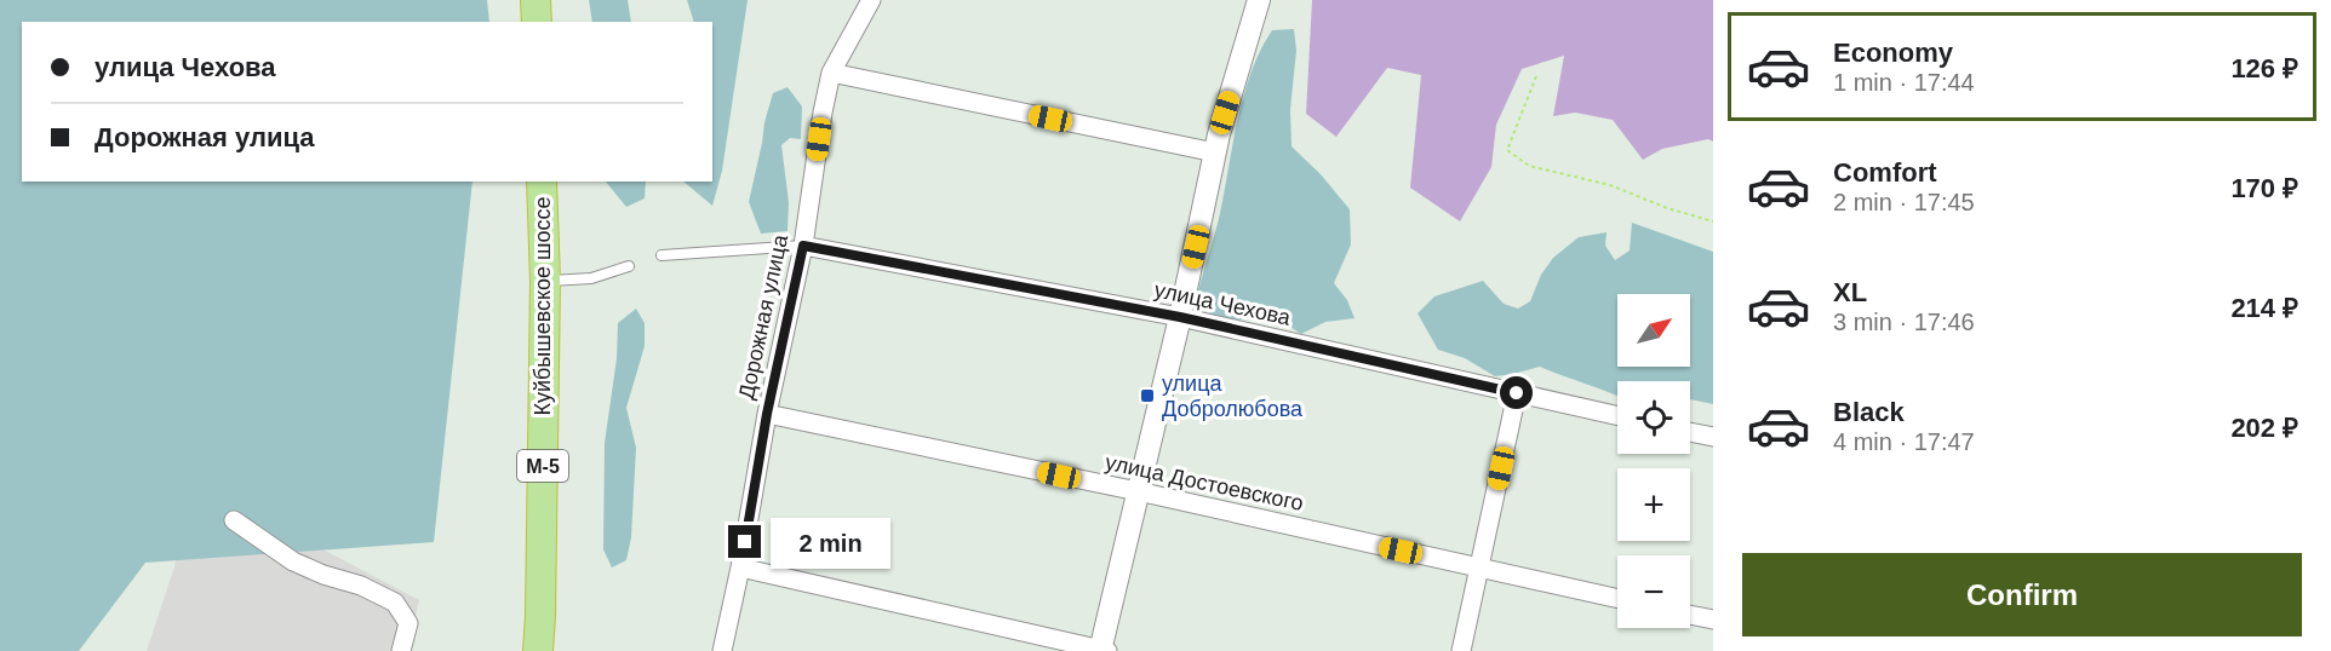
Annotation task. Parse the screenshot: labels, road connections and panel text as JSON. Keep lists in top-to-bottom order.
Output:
{
  "streets": {
    "highway": ["Куйбышевское шоссе", "М-5"],
    "street": ["улица Чехова", "Дорожная улица", "улица Достоевского"]
  },
  "crossings": [
    ["улица Чехова", "Дорожная улица"],
    ["Дорожная улица", "улица Достоевского"]
  ],
  "places": {
    "transit": ["улица Добролюбова"]
  },
  "north": "top right",
  "page": {
    "list": [
      {
        "name": "Economy",
        "note": "1 min · 17:44",
        "value": "126 ₽"
      },
      {
        "name": "Comfort",
        "note": "2 min · 17:45",
        "value": "170 ₽"
      },
      {
        "name": "XL",
        "note": "3 min · 17:46",
        "value": "214 ₽"
      },
      {
        "name": "Black",
        "note": "4 min · 17:47",
        "value": "202 ₽"
      }
    ],
    "banner": ["улица Чехова", "Дорожная улица"],
    "map_buttons": ["+", "−"],
    "bubble": "2 min",
    "buttons": "Confirm"
  }
}
